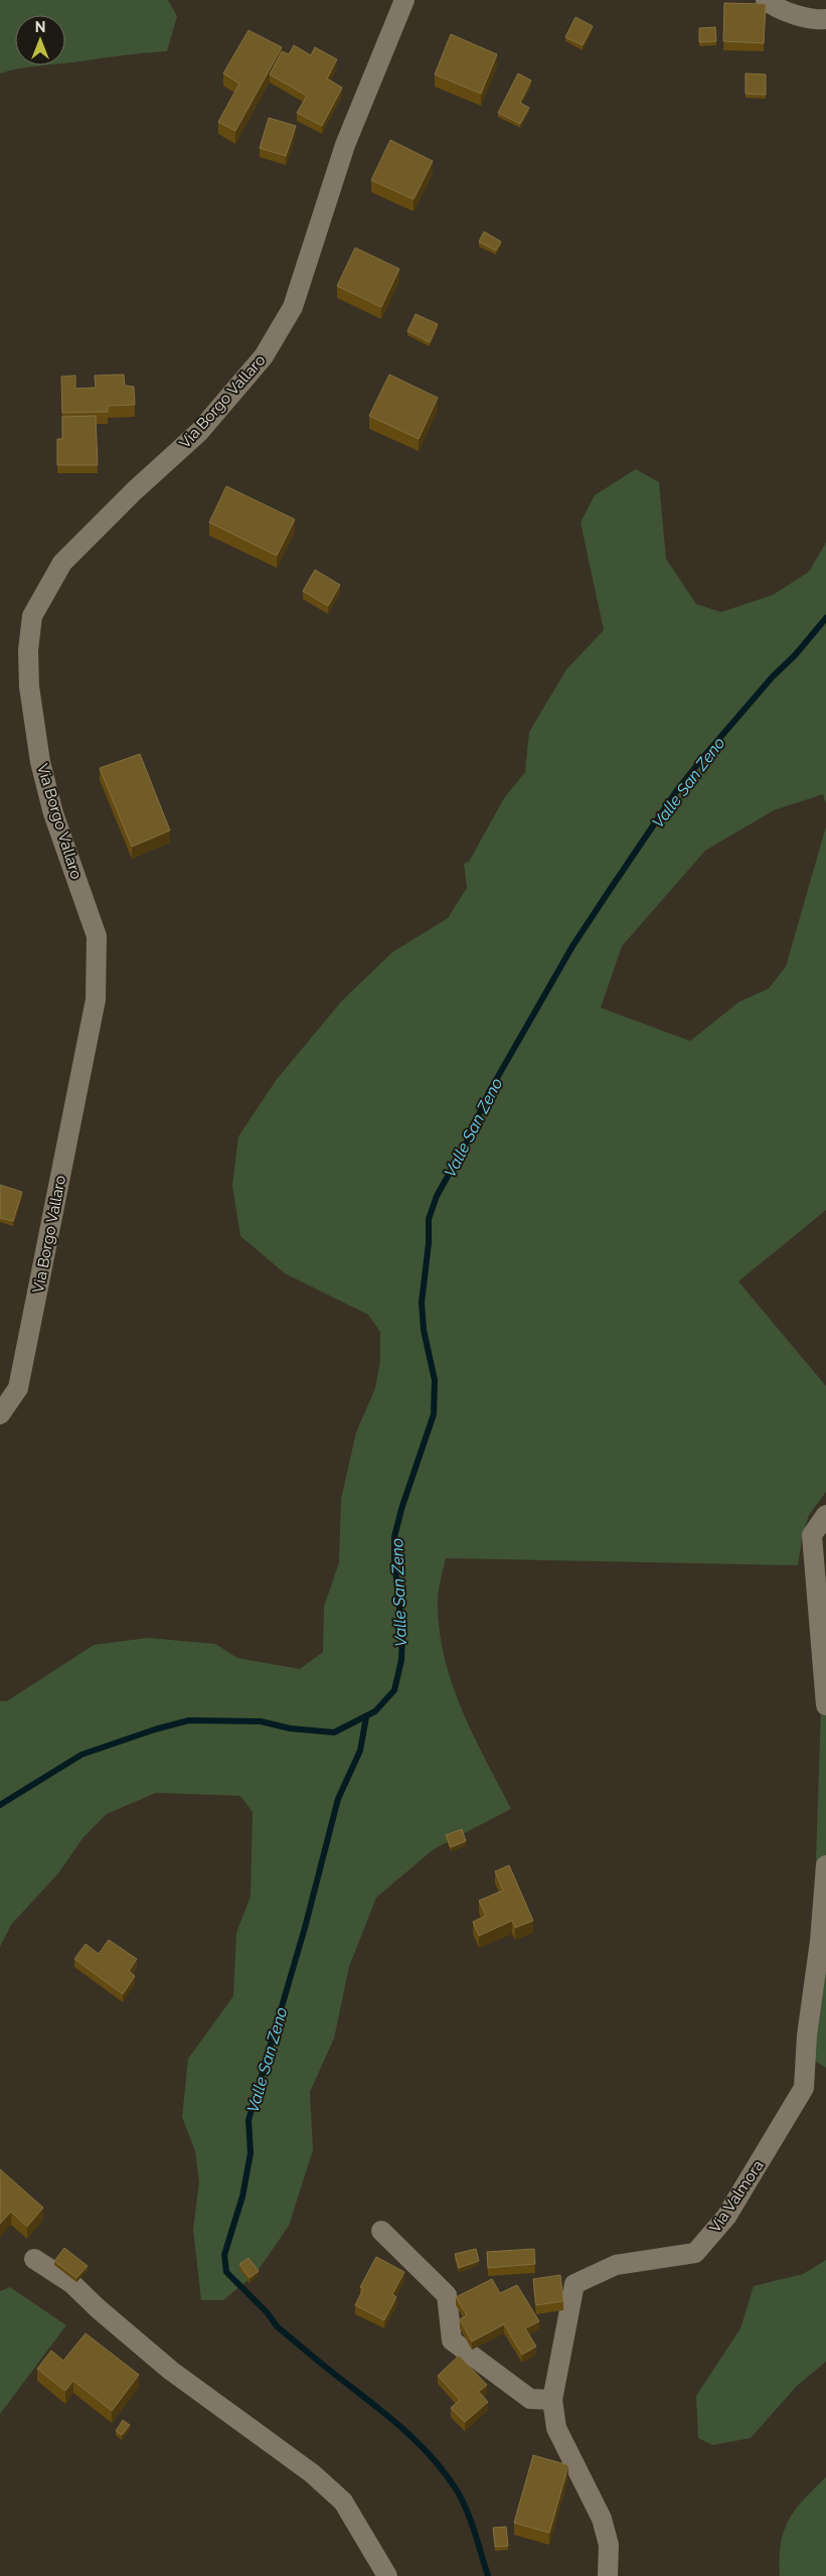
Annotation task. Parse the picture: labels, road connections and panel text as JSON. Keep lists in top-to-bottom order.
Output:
{
  "streets": {
    "street": ["Via Borgo Vallaro", "Via Valmora"]
  },
  "water": ["Valle San Zeno"],
  "north": "top"
}
